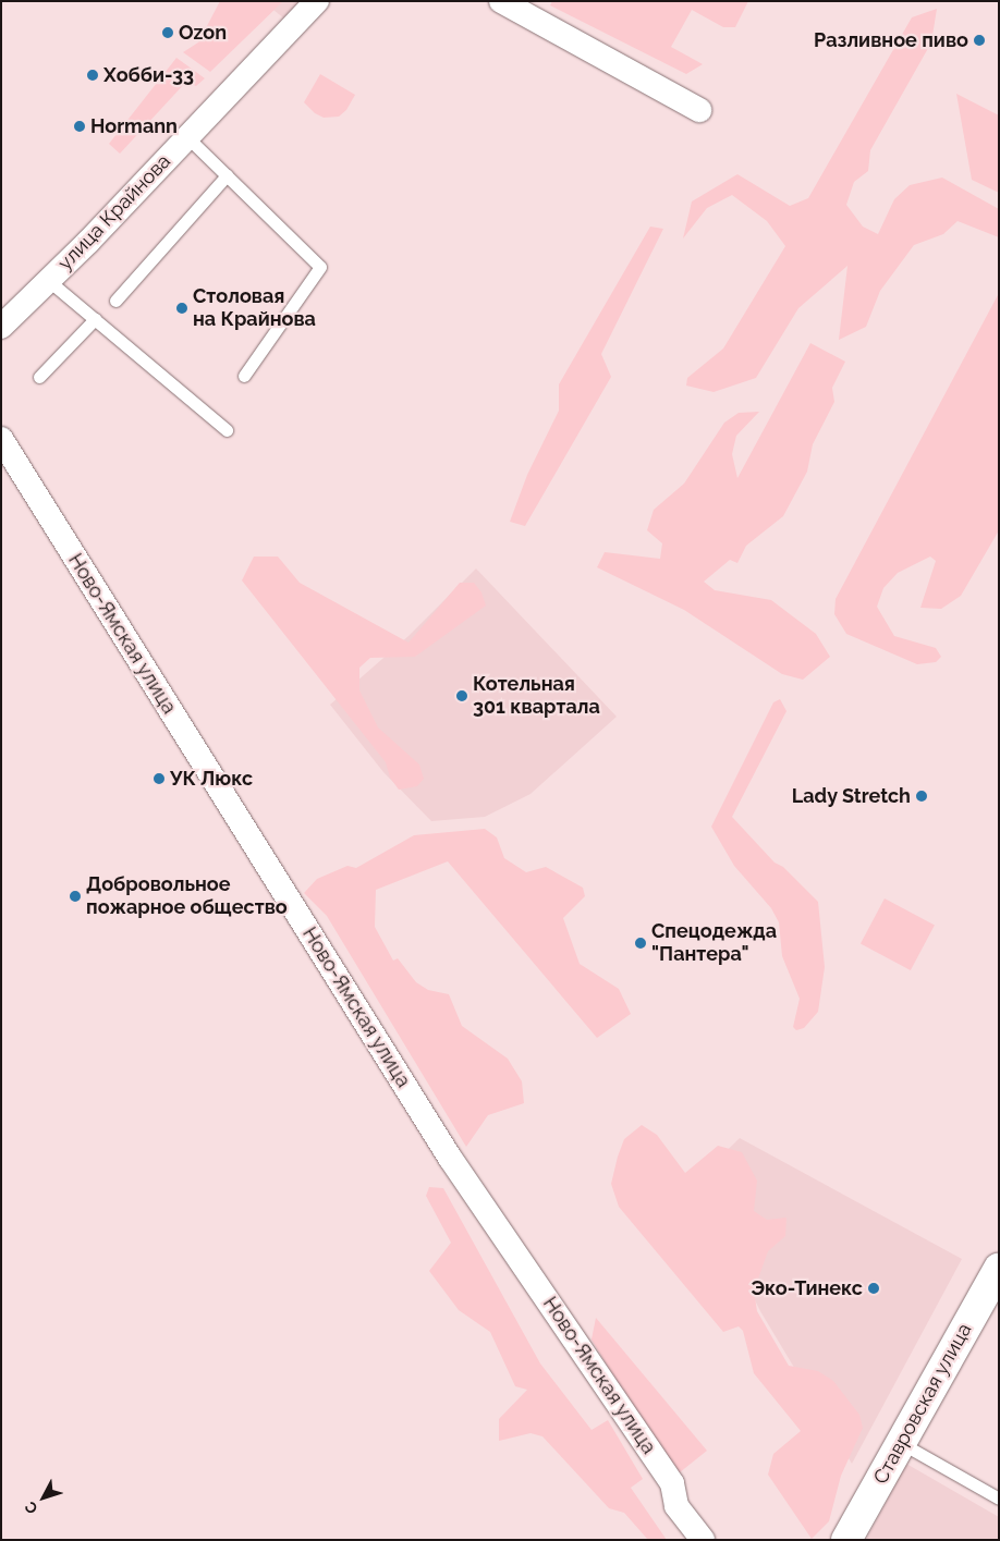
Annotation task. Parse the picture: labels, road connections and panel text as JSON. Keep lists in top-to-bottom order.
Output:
{
  "streets": {
    "street": ["улица Крайнова", "Ново-Ямская улица", "Ставровская улица"]
  },
  "places": [
    "Ozon",
    "Разливное пиво",
    "Хобби-33",
    "Hormann",
    "Столовая на Крайнова",
    "Котельная 301 квартала",
    "УК Люкс",
    "Lady Stretch",
    "Добровольное пожарное общество",
    "Спецодежда \"Пантера\"",
    "Эко-Тинекс"
  ],
  "north": "bottom left"
}
